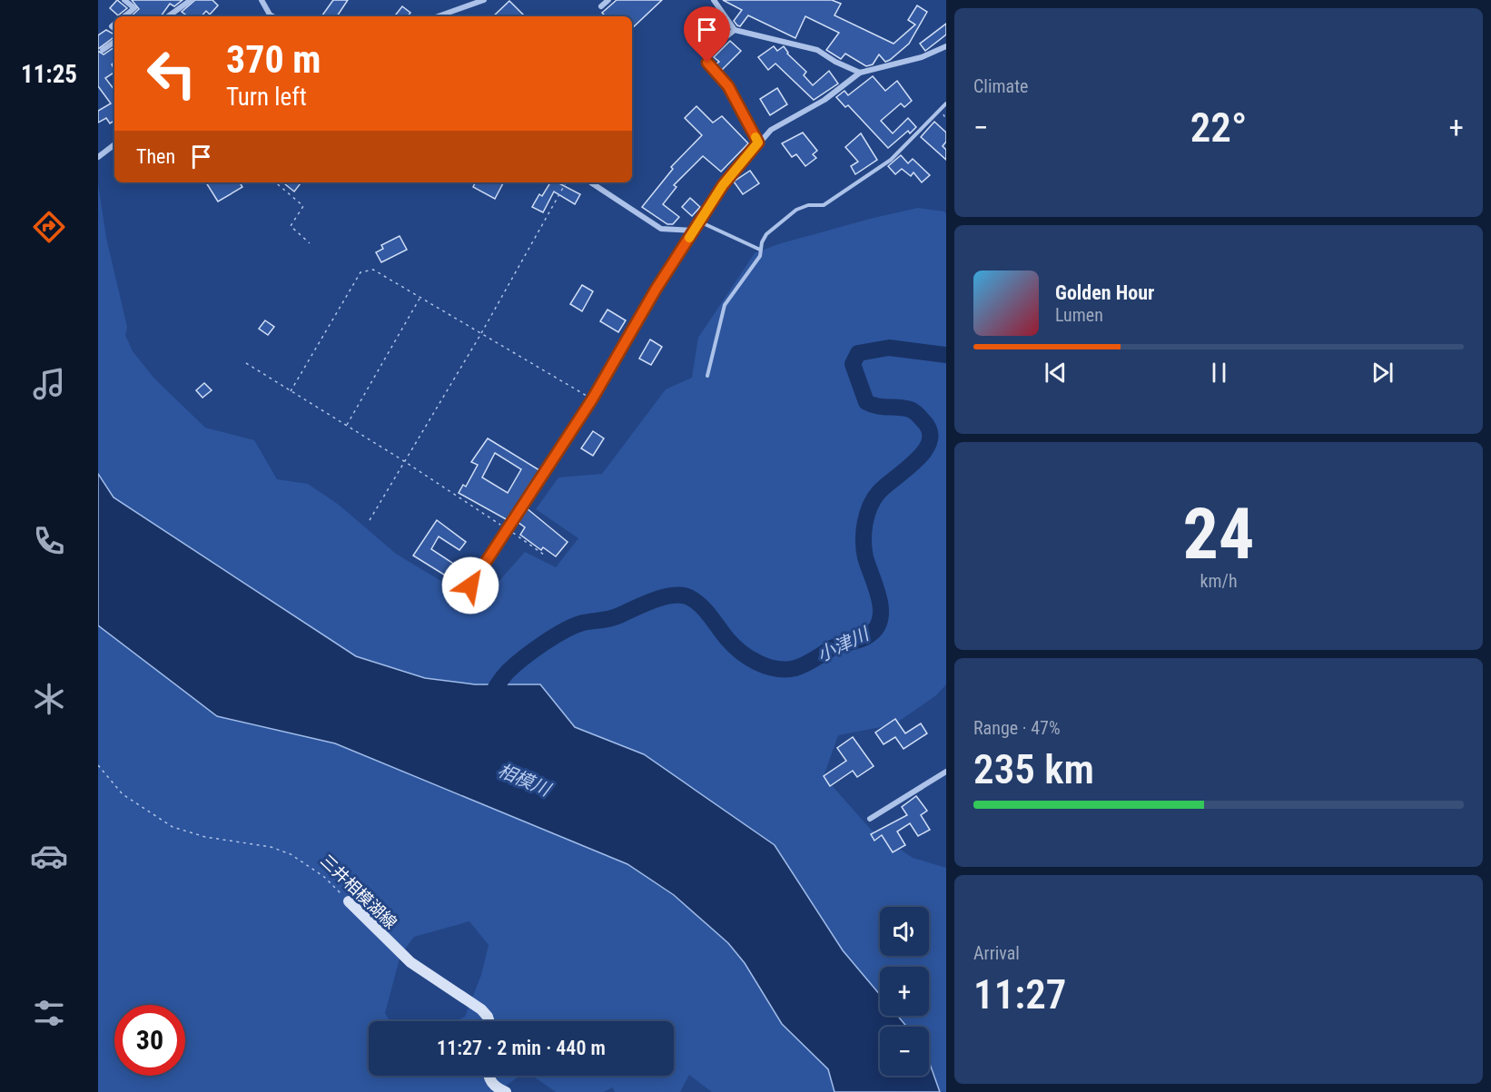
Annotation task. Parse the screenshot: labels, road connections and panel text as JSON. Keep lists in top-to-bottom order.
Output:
{
  "streets": {
    "main road": ["三井相模湖線"]
  },
  "water": ["小津川", "相模川"],
  "page": {
    "tabs": "11:25",
    "tile": [
      "Climate",
      ["24", "km/h"],
      ["Range · 47%", "235 km"],
      ["Arrival", "11:27"]
    ],
    "turn": ["370 m", "Turn left"],
    "heat": ["−", "22°", "+"],
    "then": "Then",
    "song": ["Golden Hour", "Lumen"],
    "map_buttons": ["+", "−"],
    "limit": "30",
    "trip": "11:27 · 2 min · 440 m"
  }
}
